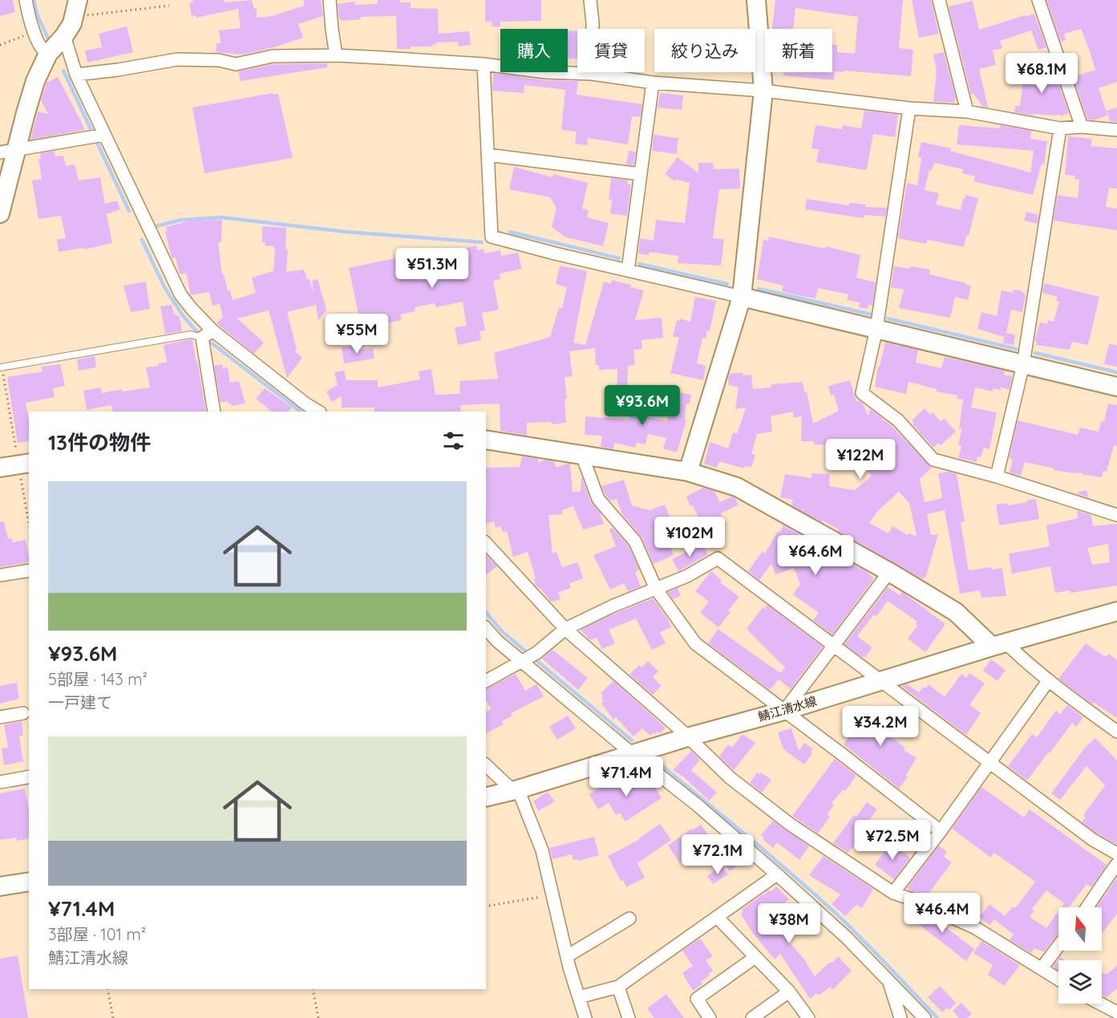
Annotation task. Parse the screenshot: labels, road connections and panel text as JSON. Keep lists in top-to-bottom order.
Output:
{
  "streets": {
    "street": ["鯖江清水線"]
  },
  "north": "top",
  "page": {
    "chip": [
      "購入",
      "賃貸",
      "絞り込み",
      "新着"
    ],
    "price": [
      "¥68.1M",
      "¥51.3M",
      "¥55M",
      "¥93.6M",
      "¥122M",
      "¥102M",
      "¥64.6M",
      "¥34.2M",
      "¥71.4M",
      "¥72.5M",
      "¥72.1M",
      "¥46.4M",
      "¥38M"
    ],
    "heading": "13件の物件",
    "list": [
      {
        "name": "¥93.6M",
        "note": "5部屋 · 143 m² · 一戸建て"
      },
      {
        "name": "¥71.4M",
        "note": "3部屋 · 101 m² · 鯖江清水線"
      }
    ]
  }
}
